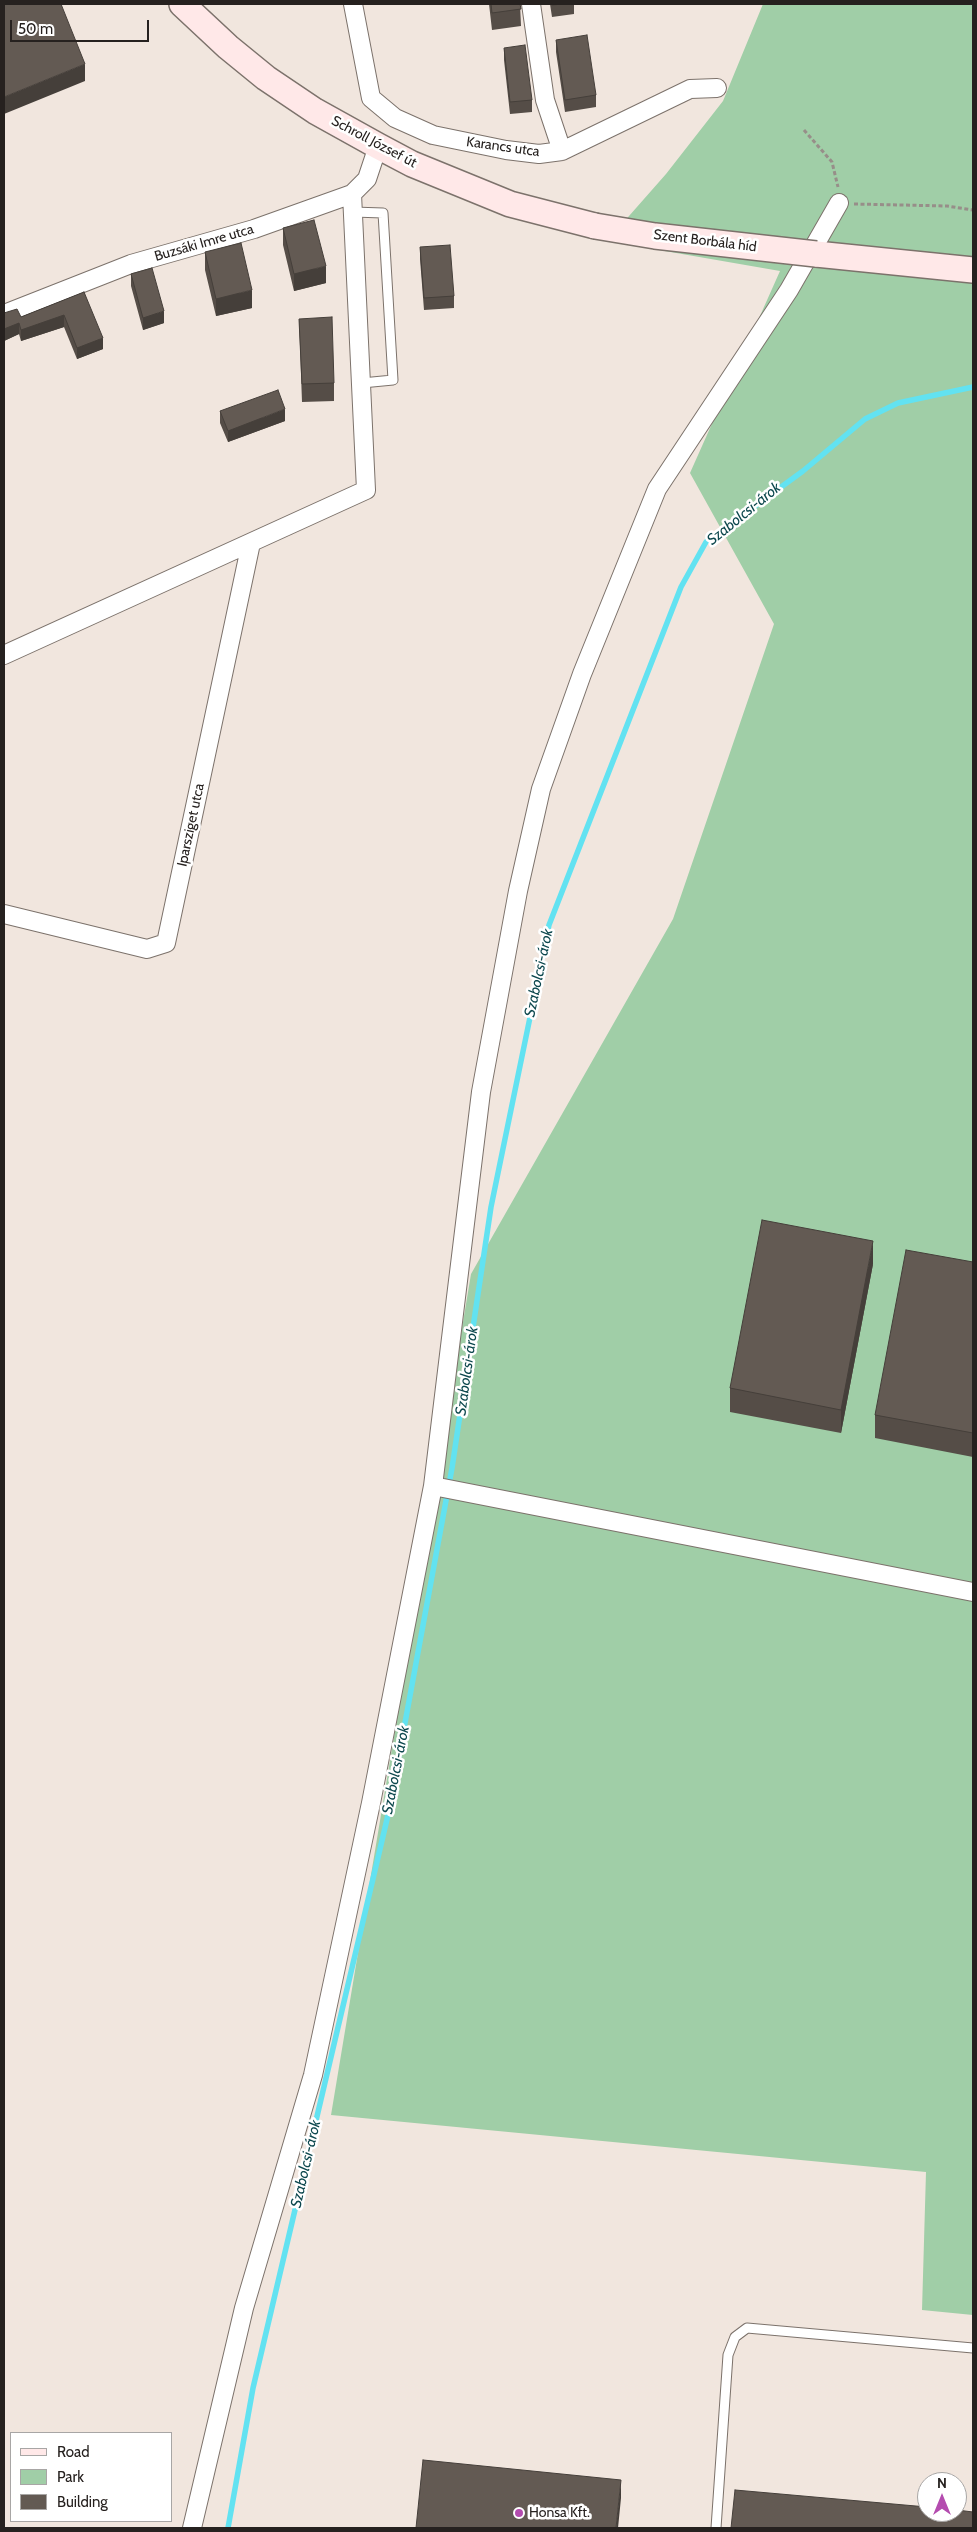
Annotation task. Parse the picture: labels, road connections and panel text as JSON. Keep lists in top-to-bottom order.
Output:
{
  "streets": {
    "main road": ["Schroll József út", "Szent Borbála híd"],
    "street": ["Karancs utca", "Buzsáki Imre utca", "Iparsziget utca"]
  },
  "crossings": [
    ["Schroll József út", "Szent Borbála híd"],
    ["Schroll József út", "Buzsáki Imre utca"]
  ],
  "water": ["Szabolcsi-árok"],
  "places": ["Honsa Kft."],
  "legend": ["Road", "Park", "Building"],
  "scale_bar": "50 m",
  "north": "top"
}
